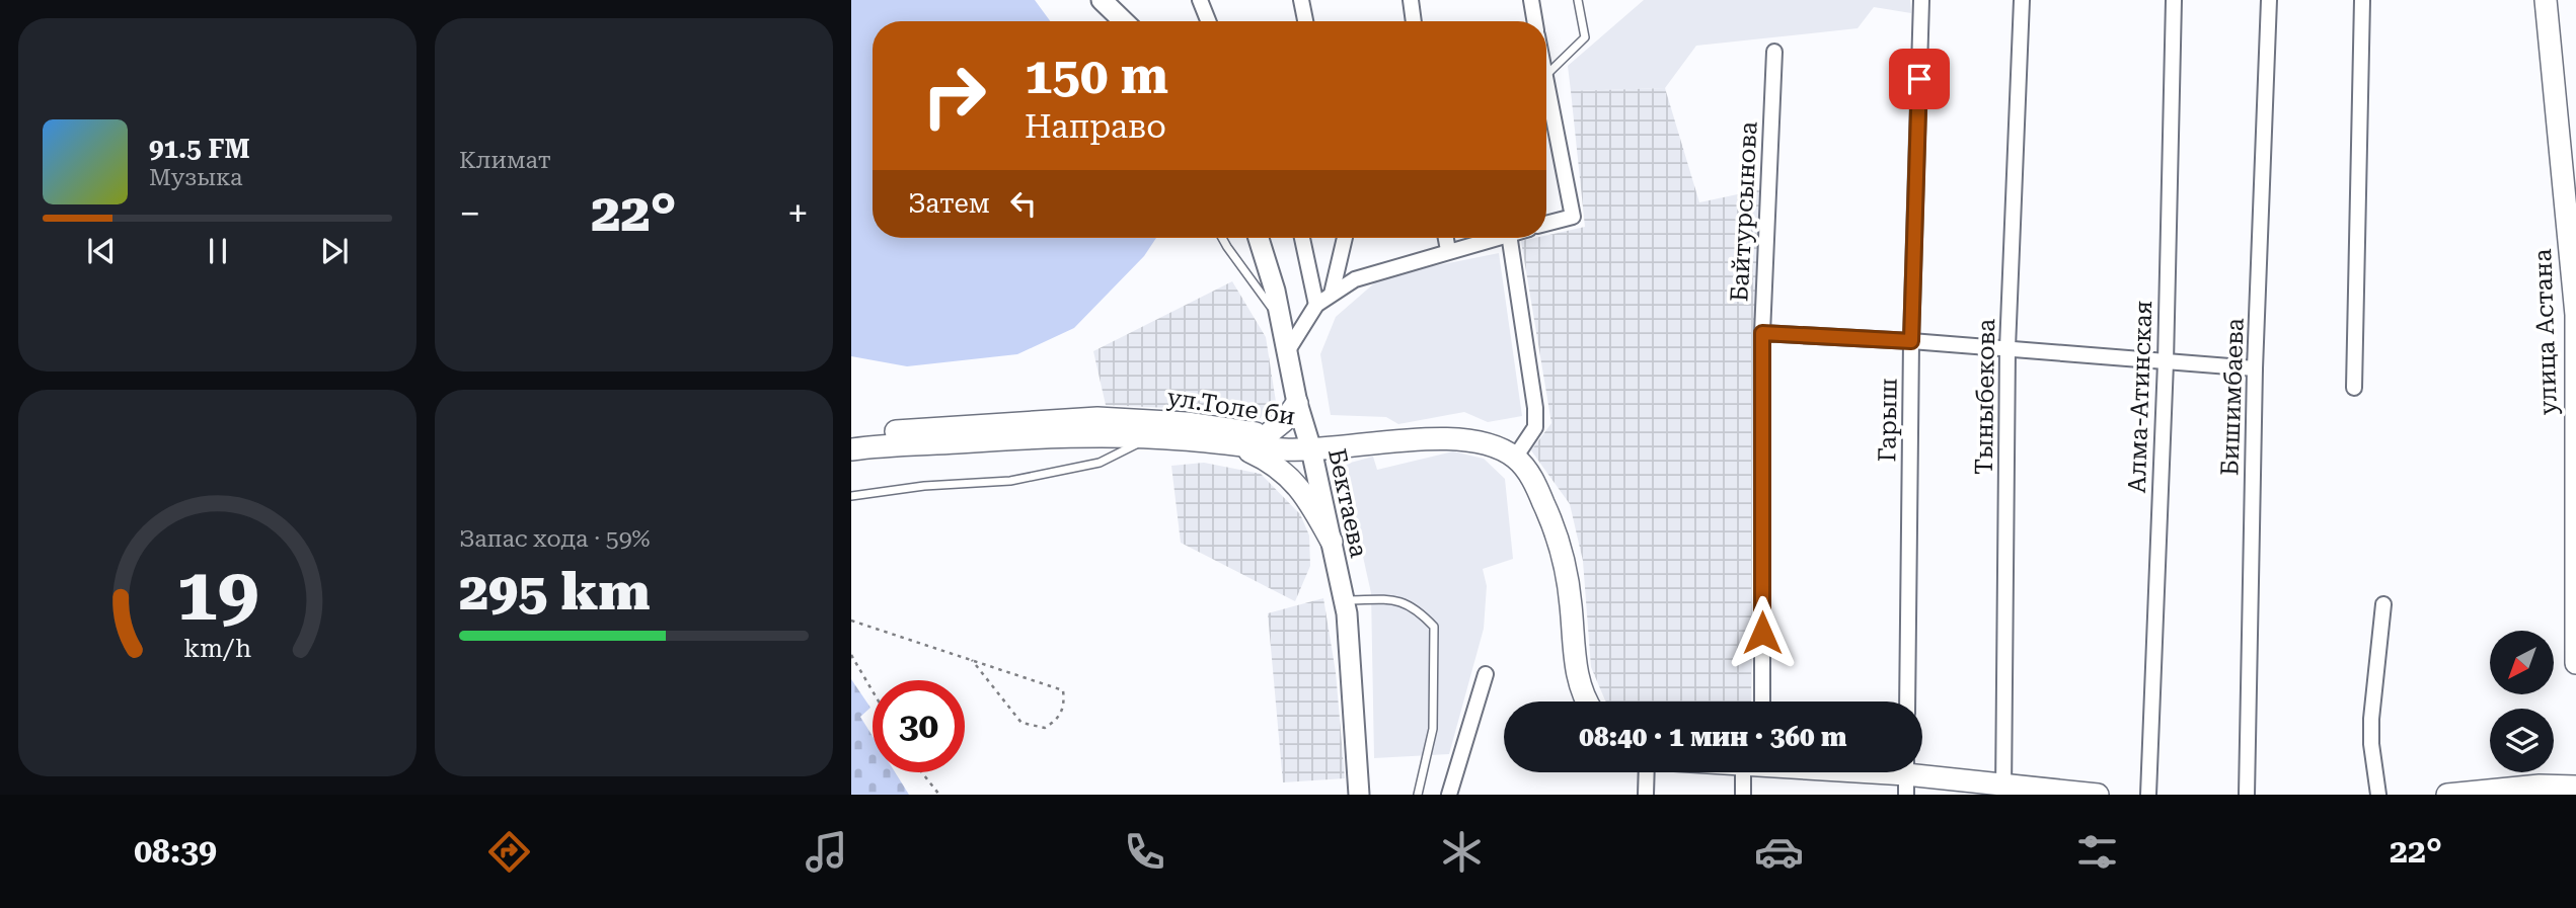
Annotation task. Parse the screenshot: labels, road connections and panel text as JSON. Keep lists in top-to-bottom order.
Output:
{
  "streets": {
    "main road": ["улица Астана", "ул.Толе би"],
    "street": [
      "Байтурсынова",
      "Тыныбекова",
      "Алма-Атинская",
      "Бишимбаева",
      "Гарыш",
      "Бектаева"
    ]
  },
  "crossings": [
    ["ул.Толе би", "Бектаева"]
  ],
  "north": "bottom left",
  "page": {
    "tile": [
      "Климат",
      ["Запас хода · 59%", "295 km"]
    ],
    "turn": ["150 m", "Направо"],
    "song": ["91.5 FM", "Музыка"],
    "then": "Затем",
    "heat": ["−", "22°", "+"],
    "limit": "30",
    "trip": "08:40 · 1 мин · 360 m",
    "tabs": ["08:39", "22°"],
    "gauge": ["19", "km/h"]
  }
}
